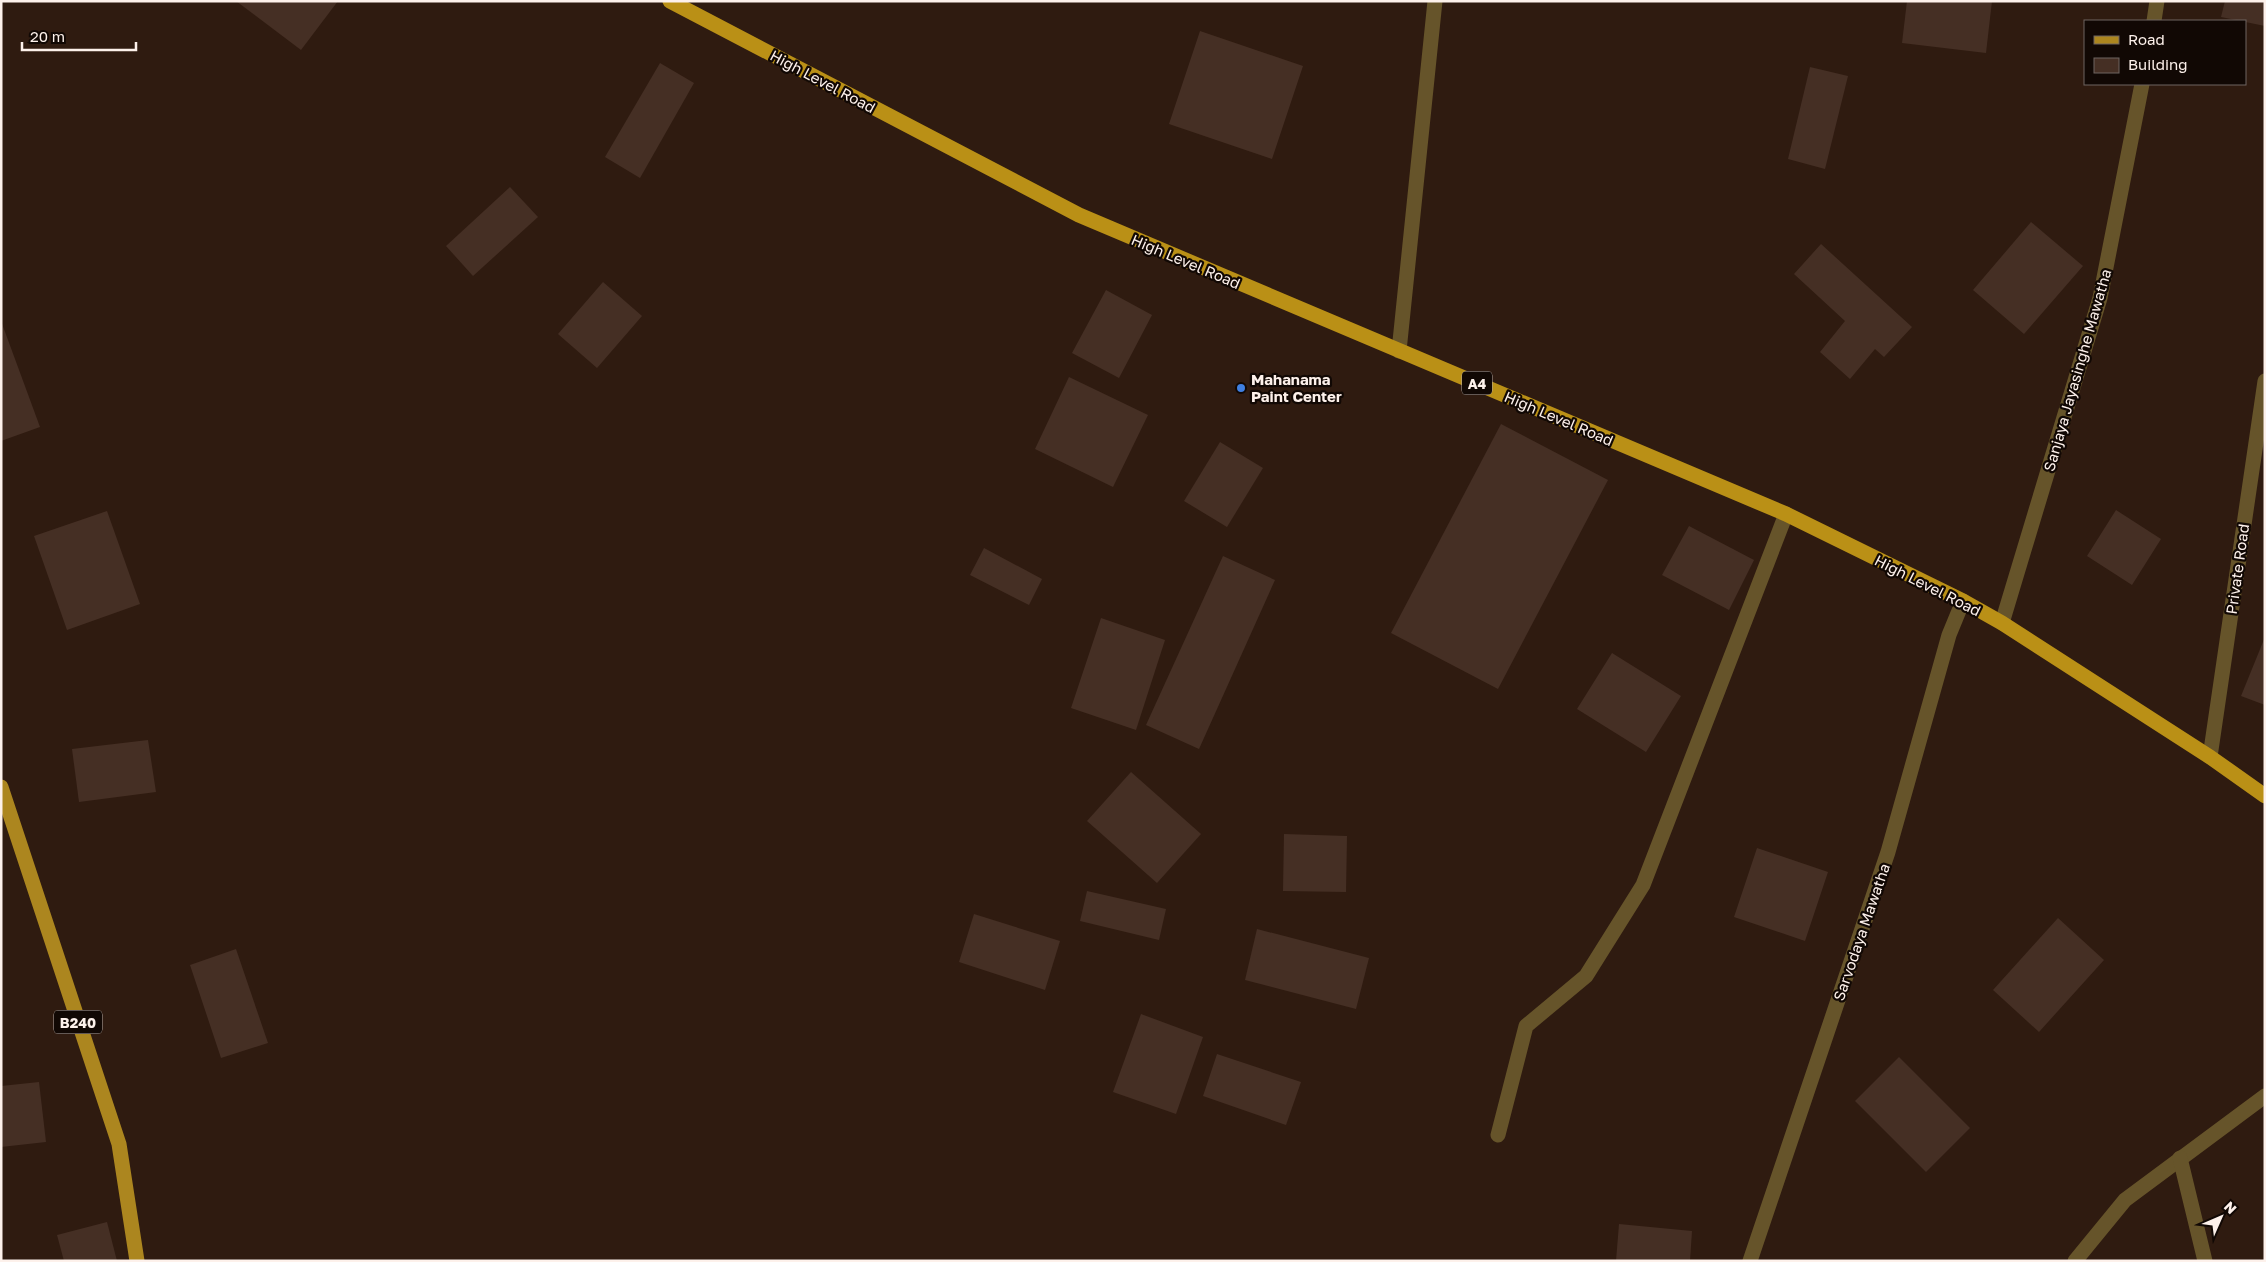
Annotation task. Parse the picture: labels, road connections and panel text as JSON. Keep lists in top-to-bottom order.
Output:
{
  "streets": {
    "highway": ["High Level Road", "A4"],
    "main road": ["B240"],
    "street": ["Sanjaya Jayasinghe Mawatha", "Private Road", "Sarvodaya Mawatha"]
  },
  "crossings": [
    ["High Level Road", "Sanjaya Jayasinghe Mawatha"],
    ["High Level Road", "Private Road"],
    ["High Level Road", "Sarvodaya Mawatha"]
  ],
  "places": ["Mahanama Paint Center"],
  "legend": ["Road", "Building"],
  "scale_bar": "20 m",
  "north": "top right"
}
